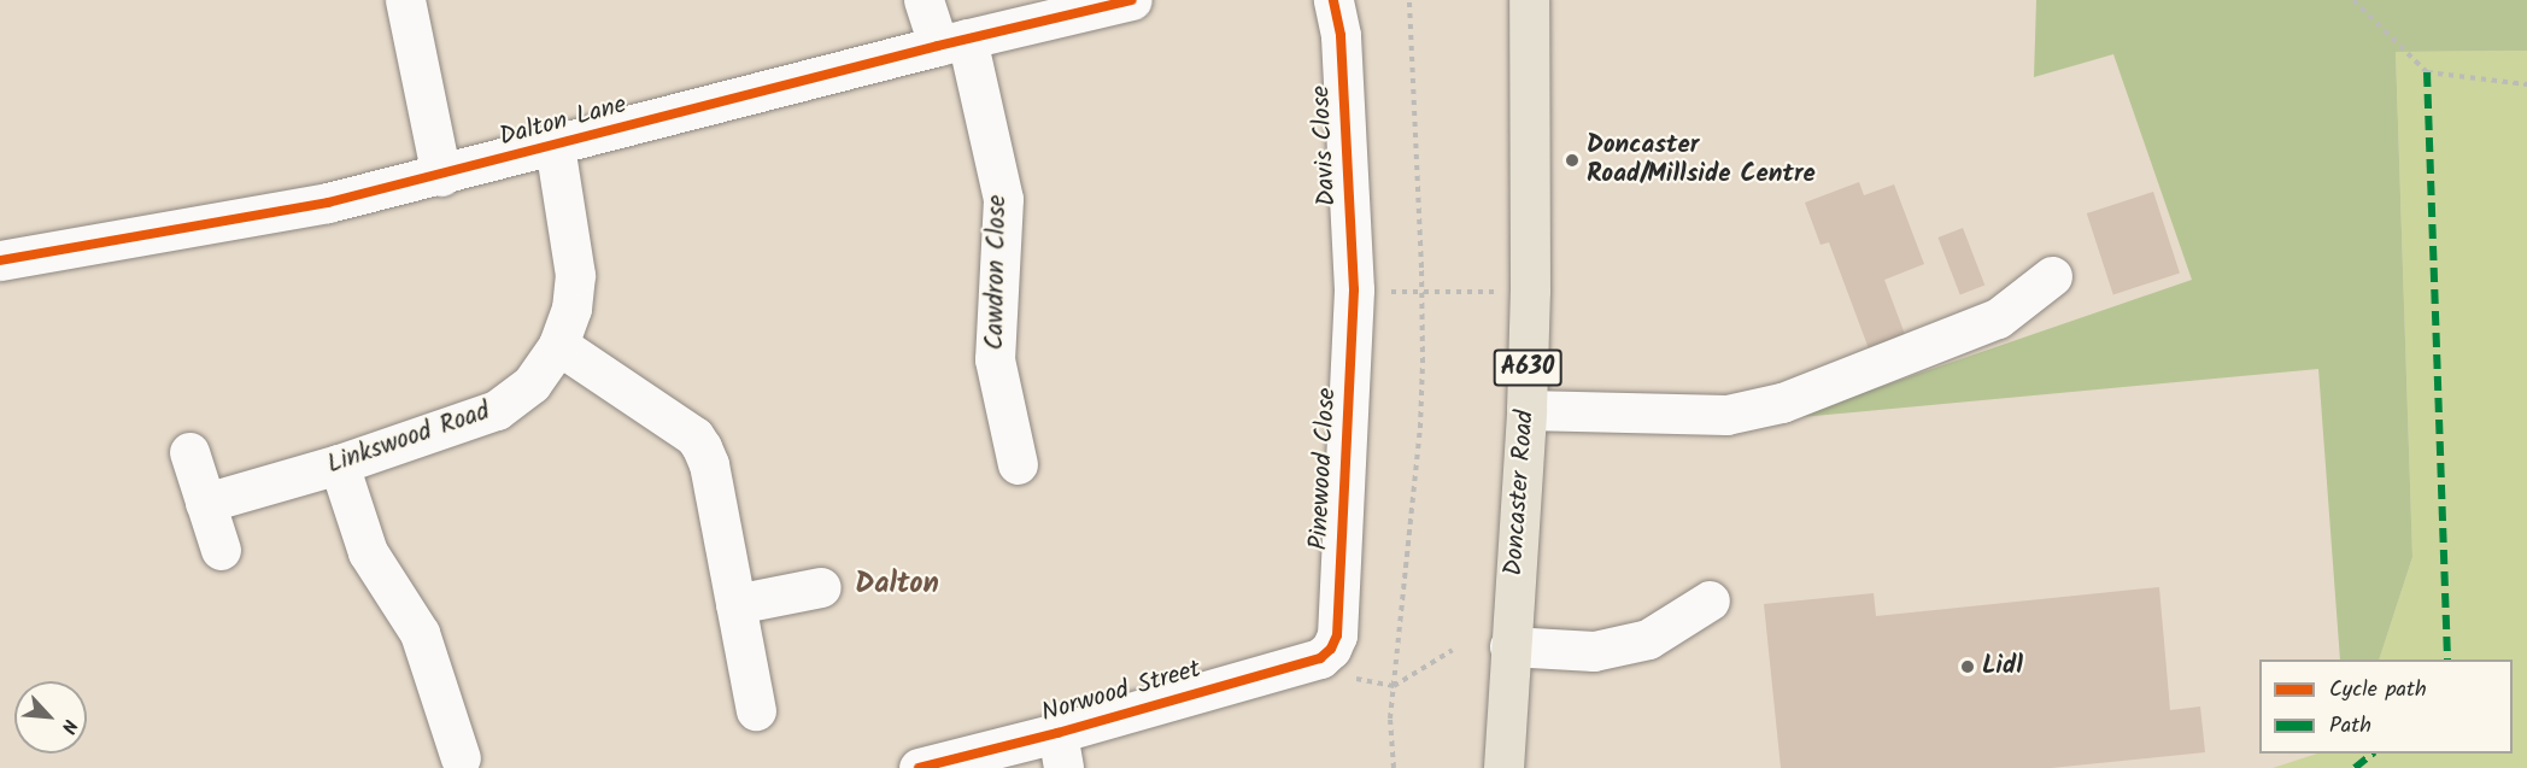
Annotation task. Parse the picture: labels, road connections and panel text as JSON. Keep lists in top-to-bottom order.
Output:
{
  "streets": {
    "main road": ["A630", "Doncaster Road"],
    "street": [
      "Dalton Lane",
      "Davis Close",
      "Cawdron Close",
      "Linkswood Road",
      "Pinewood Close",
      "Norwood Street"
    ]
  },
  "crossings": [
    ["Dalton Lane", "Cawdron Close"],
    ["Dalton Lane", "Linkswood Road"],
    ["Davis Close", "Pinewood Close"],
    ["Pinewood Close", "Norwood Street"]
  ],
  "districts": ["Dalton"],
  "places": ["Doncaster Road/Millside Centre", "Lidl"],
  "legend": ["Cycle path", "Path"],
  "north": "bottom right"
}
